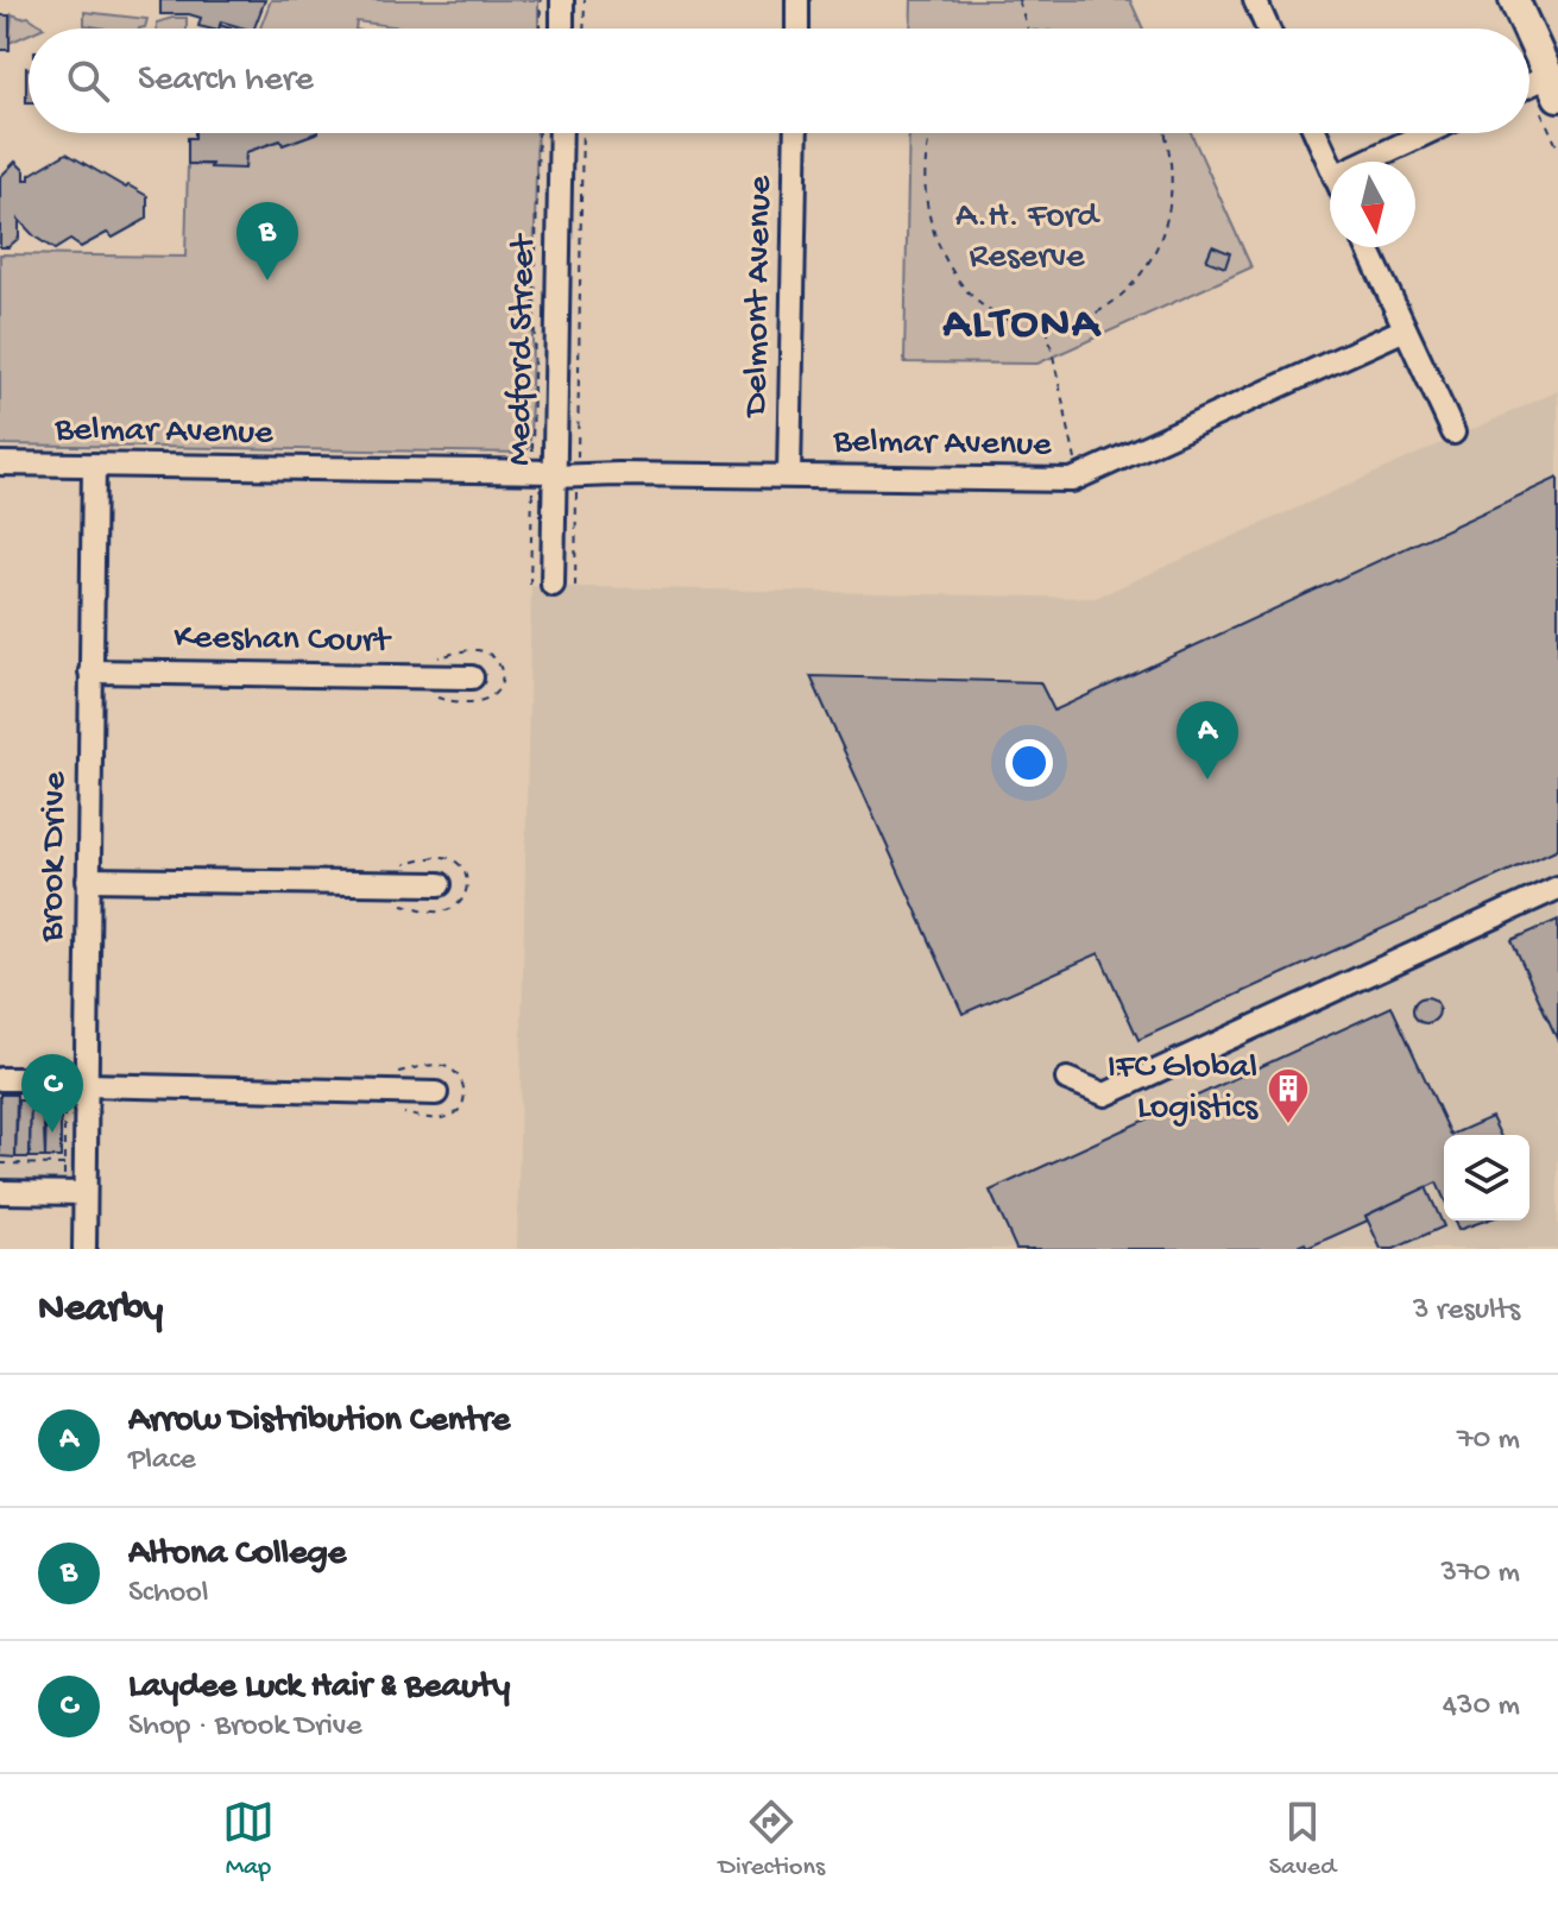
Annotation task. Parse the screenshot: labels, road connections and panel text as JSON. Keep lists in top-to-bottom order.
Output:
{
  "streets": {
    "street": [
      "Delmont Avenue",
      "Medford Street",
      "Belmar Avenue",
      "Keeshan Court",
      "Brook Drive"
    ]
  },
  "crossings": [
    ["Delmont Avenue", "Belmar Avenue"],
    ["Medford Street", "Belmar Avenue"],
    ["Belmar Avenue", "Brook Drive"],
    ["Keeshan Court", "Brook Drive"]
  ],
  "districts": ["ALTONA"],
  "parks": ["A.H. Ford Reserve"],
  "places": {
    "building": ["IFC Global Logistics"]
  },
  "north": "bottom",
  "page": {
    "search": "Search here",
    "pins": ["B", "A", "C"],
    "heading": ["Nearby", "3 results"],
    "list": [
      {
        "mark": "A",
        "name": "Arrow Distribution Centre",
        "note": "Place",
        "value": "70 m"
      },
      {
        "mark": "B",
        "name": "Altona College",
        "note": "School",
        "value": "370 m"
      },
      {
        "mark": "C",
        "name": "Laydee Luck Hair & Beauty",
        "note": "Shop · Brook Drive",
        "value": "430 m"
      }
    ],
    "nav": ["Map", "Directions", "Saved"]
  }
}
